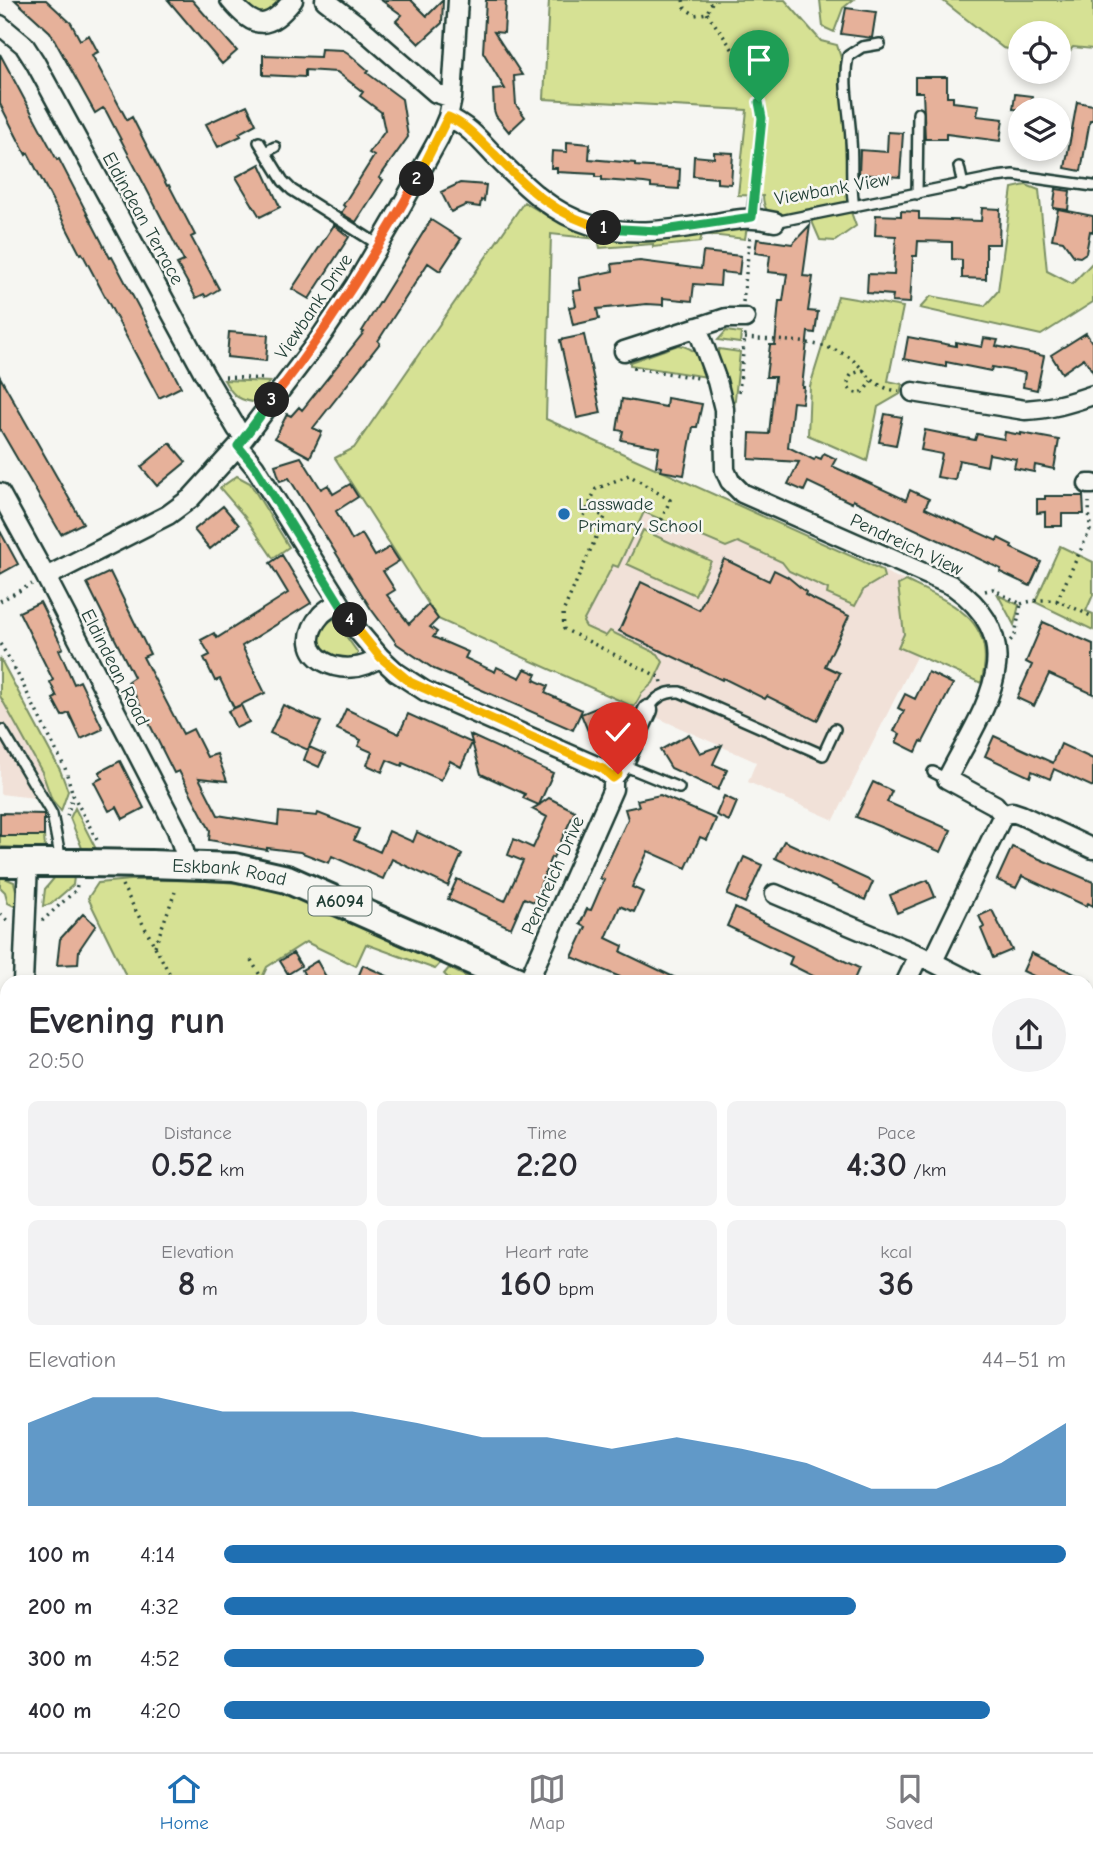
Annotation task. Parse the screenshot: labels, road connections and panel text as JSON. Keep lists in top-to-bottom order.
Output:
{
  "streets": {
    "main road": ["Eskbank Road", "A6094"],
    "street": [
      "Viewbank View",
      "Eldindean Terrace",
      "Viewbank Drive",
      "Pendreich View",
      "Eldindean Road",
      "Pendreich Drive"
    ]
  },
  "crossings": [
    ["Viewbank View", "Viewbank Drive"],
    ["Eldindean Terrace", "Viewbank Drive"],
    ["Eldindean Terrace", "Pendreich Drive"],
    ["Viewbank Drive", "Eldindean Road"],
    ["Eldindean Road", "Eskbank Road"],
    ["Eskbank Road", "A6094"]
  ],
  "places": ["Lasswade Primary School"],
  "page": {
    "pins": [
      "2",
      "1",
      "3",
      "4"
    ],
    "heading": ["Evening run", "20:50"],
    "stats": [
      ["Distance", "0.52 km"],
      ["Time", "2:20"],
      ["Pace", "4:30 /km"],
      ["Elevation", "8 m"],
      ["Heart rate", "160 bpm"],
      ["kcal", "36"]
    ],
    "chart": ["Elevation", "44–51 m"],
    "list": [
      {
        "name": "100 m",
        "note": "4:14"
      },
      {
        "name": "200 m",
        "note": "4:32"
      },
      {
        "name": "300 m",
        "note": "4:52"
      },
      {
        "name": "400 m",
        "note": "4:20"
      }
    ],
    "tabs": ["Home", "Map", "Saved"]
  }
}
